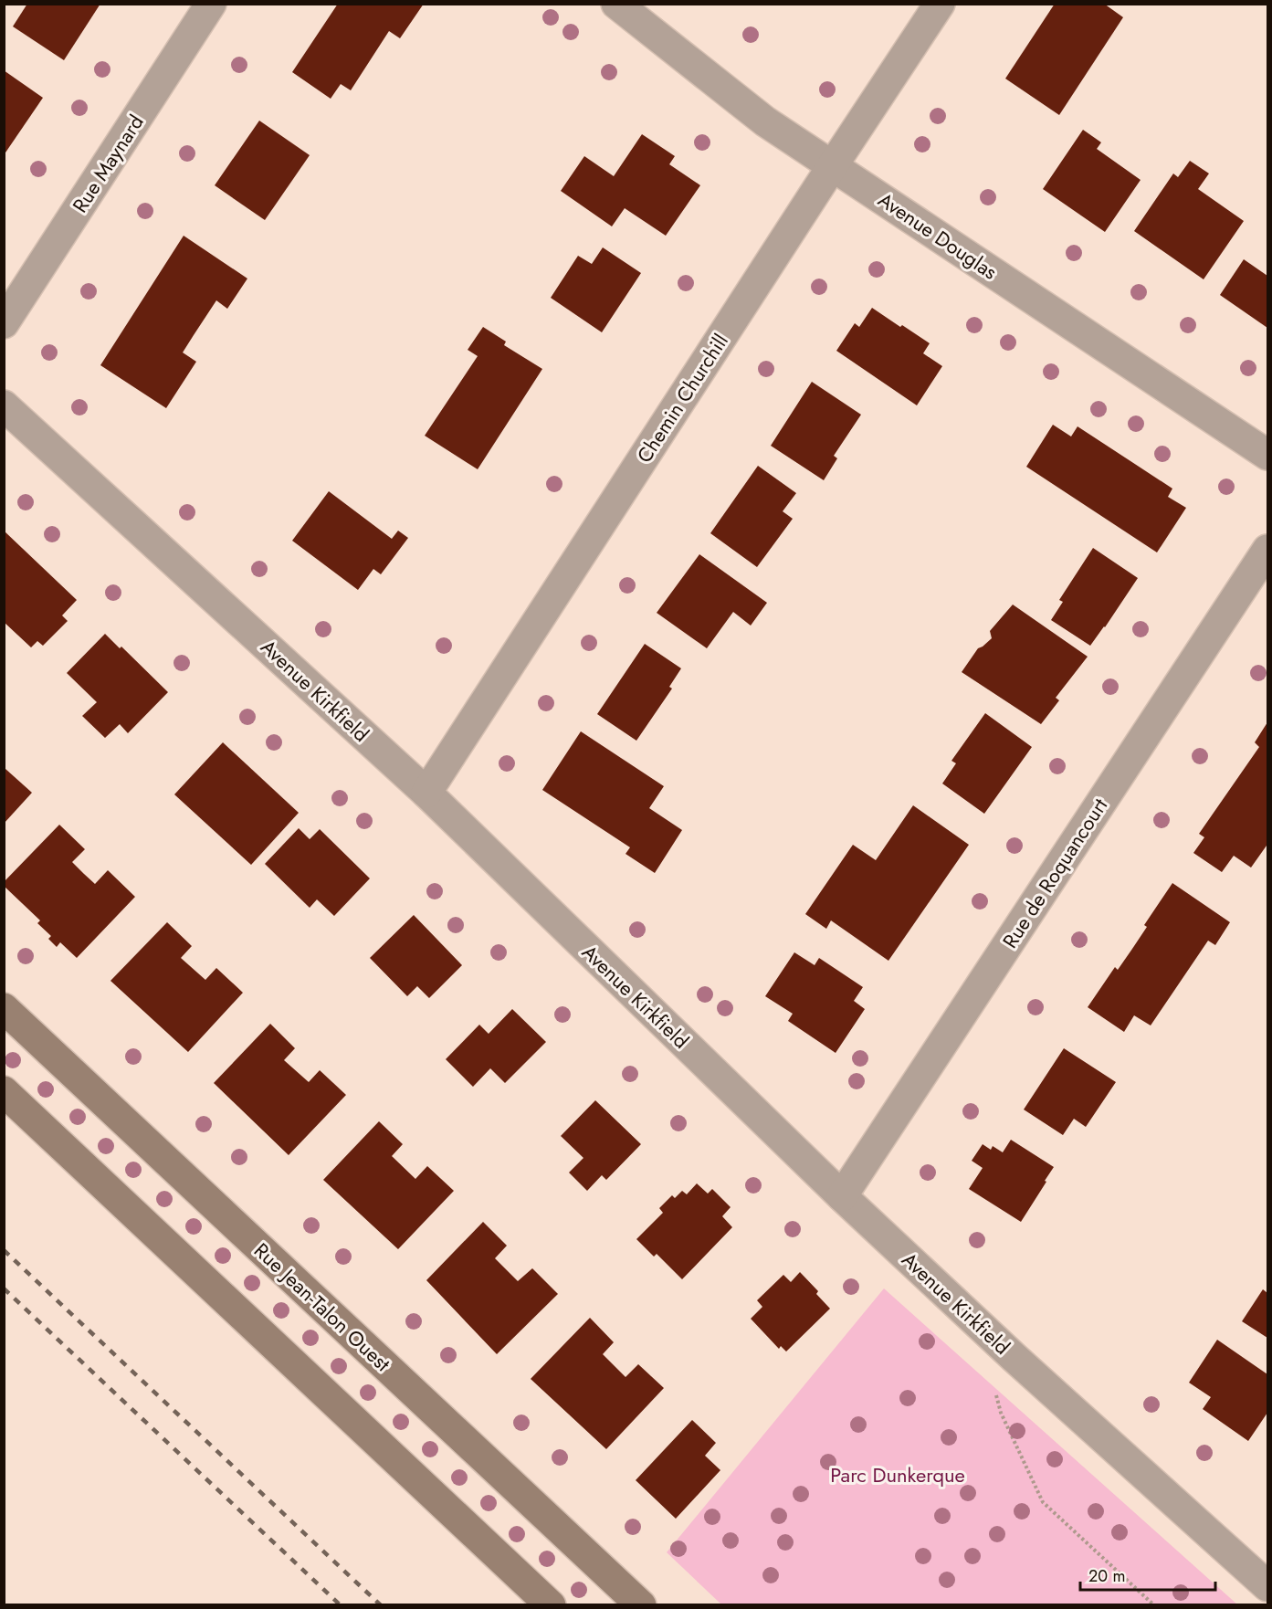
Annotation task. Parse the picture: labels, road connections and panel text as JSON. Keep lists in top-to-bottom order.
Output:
{
  "streets": {
    "main road": ["Rue Jean-Talon Ouest"],
    "street": [
      "Rue Maynard",
      "Avenue Douglas",
      "Chemin Churchill",
      "Avenue Kirkfield",
      "Rue de Roquancourt"
    ]
  },
  "crossings": [
    ["Avenue Douglas", "Chemin Churchill"],
    ["Chemin Churchill", "Avenue Kirkfield"],
    ["Avenue Kirkfield", "Rue de Roquancourt"]
  ],
  "parks": ["Parc Dunkerque"],
  "scale_bar": "20 m"
}
